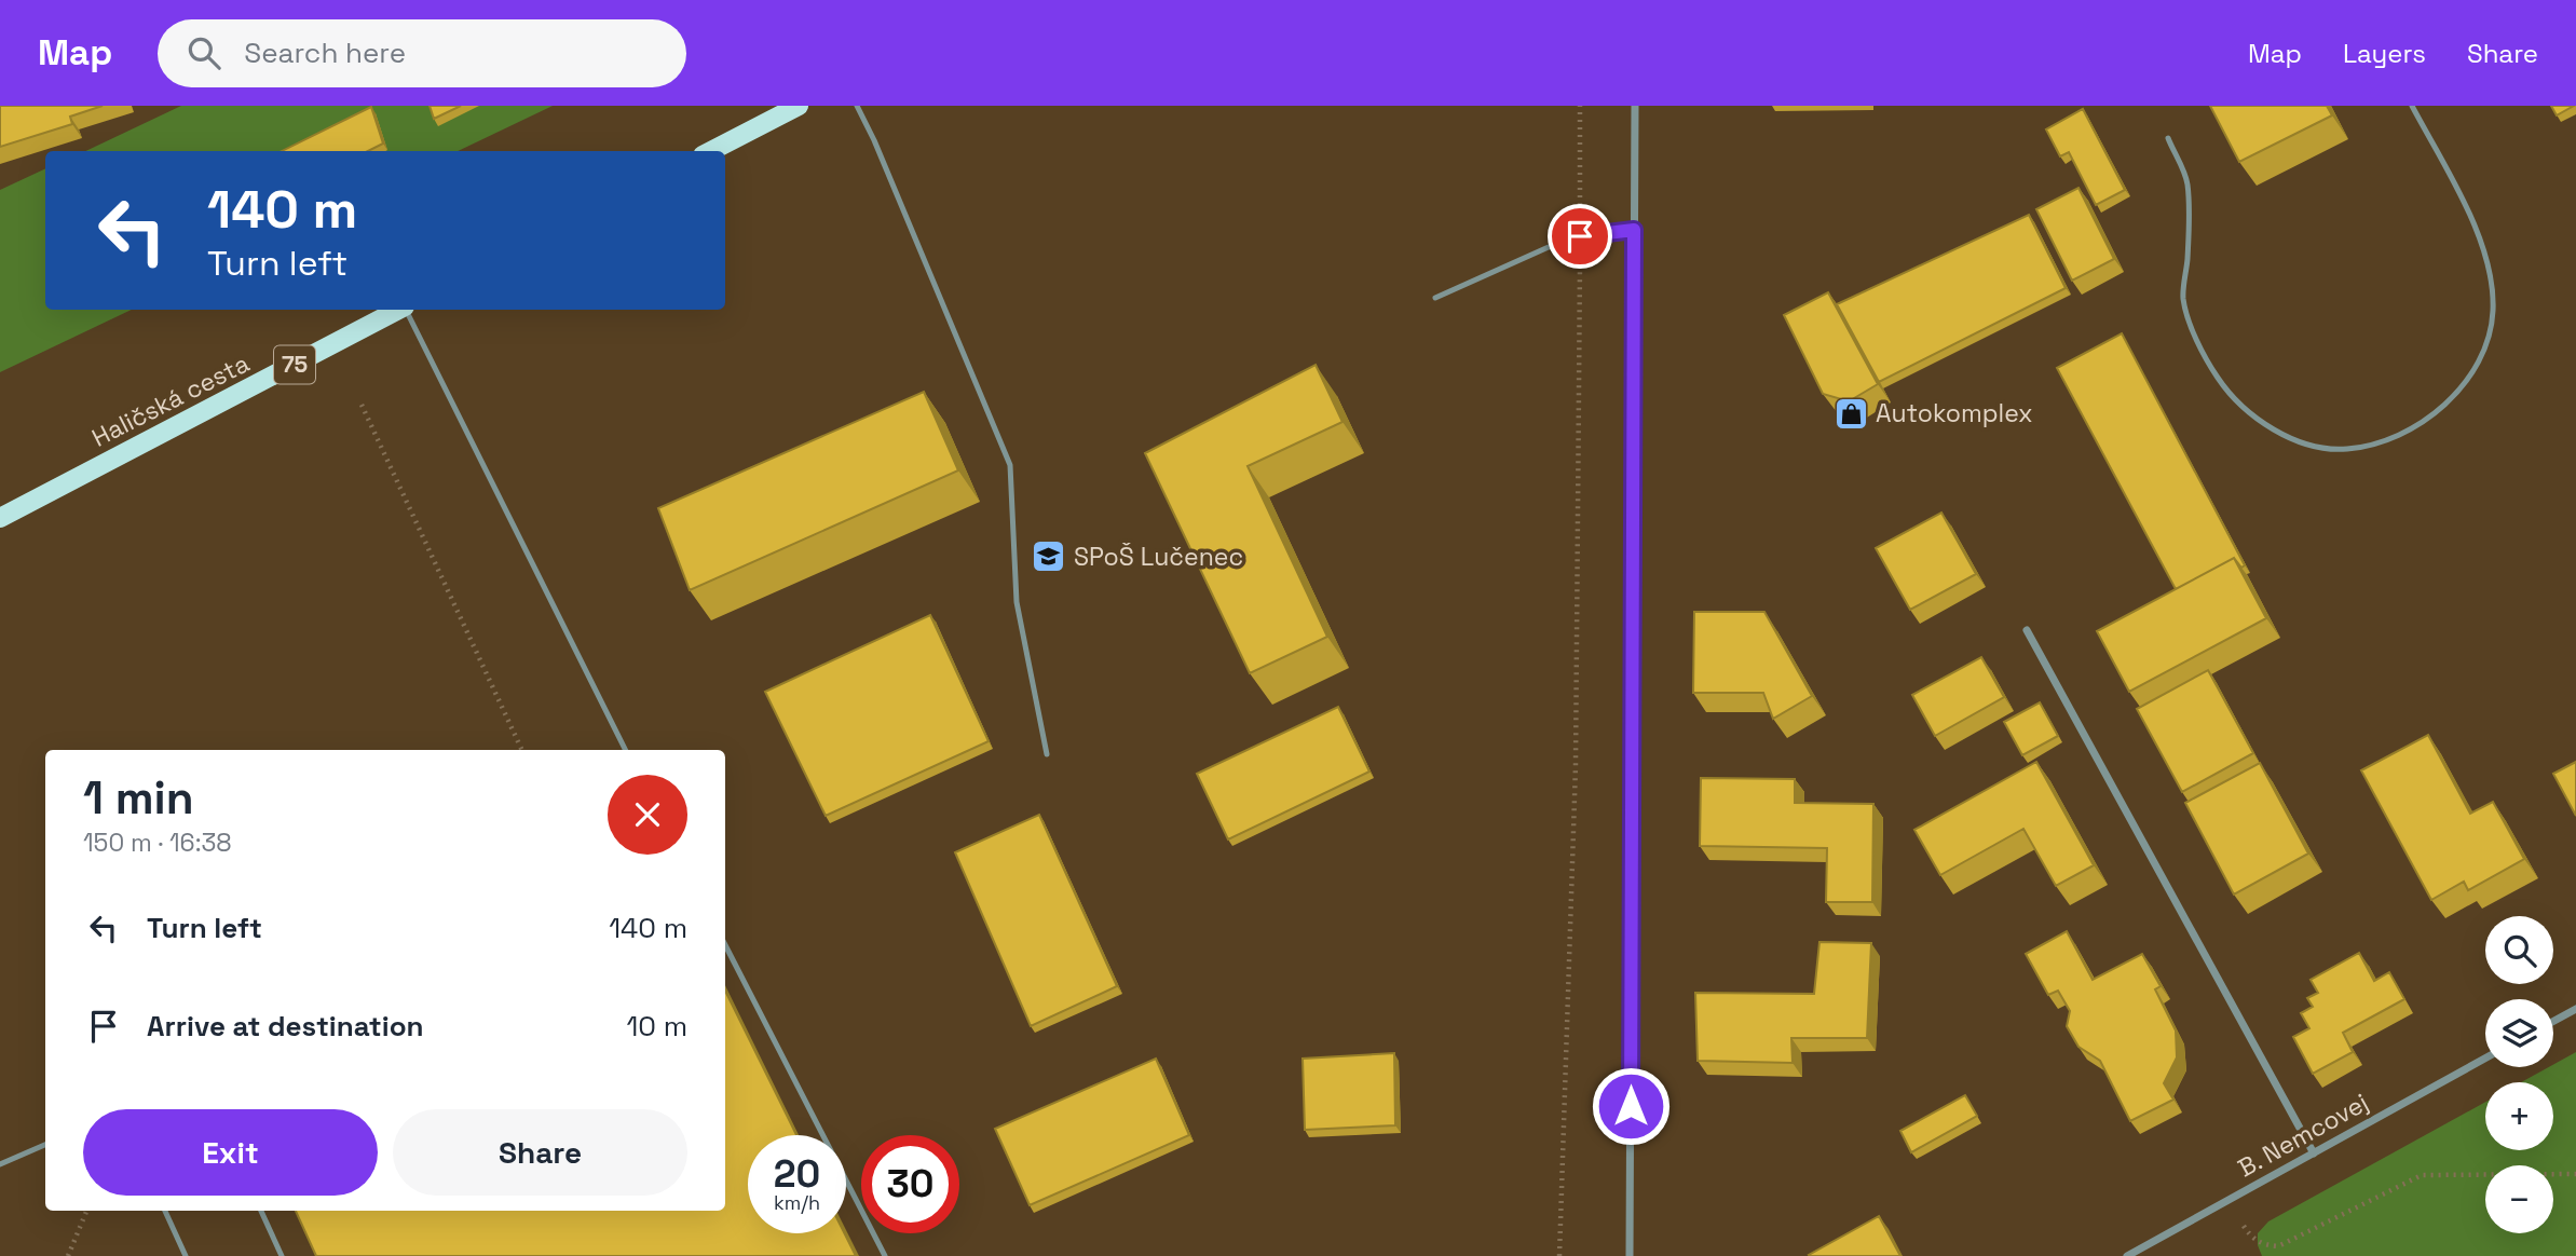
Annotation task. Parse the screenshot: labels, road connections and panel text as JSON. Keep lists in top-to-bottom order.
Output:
{
  "streets": {
    "main road": ["75", "Haličská cesta"],
    "street": ["B. Nemcovej"]
  },
  "places": {
    "shop": ["Autokomplex"],
    "school or university": ["SPoŠ Lučenec"]
  },
  "page": {
    "header": "Map",
    "search": "Search here",
    "nav": ["Map", "Layers", "Share"],
    "turn": ["140 m", "Turn left"],
    "heading": ["1 min", "150 m · 16:38"],
    "list": [
      {
        "name": "Turn left",
        "value": "140 m"
      },
      {
        "name": "Arrive at destination",
        "value": "10 m"
      }
    ],
    "map_buttons": ["+", "−"],
    "buttons": ["Exit", "Share"],
    "speed": "20 km/h",
    "limit": "30"
  }
}
